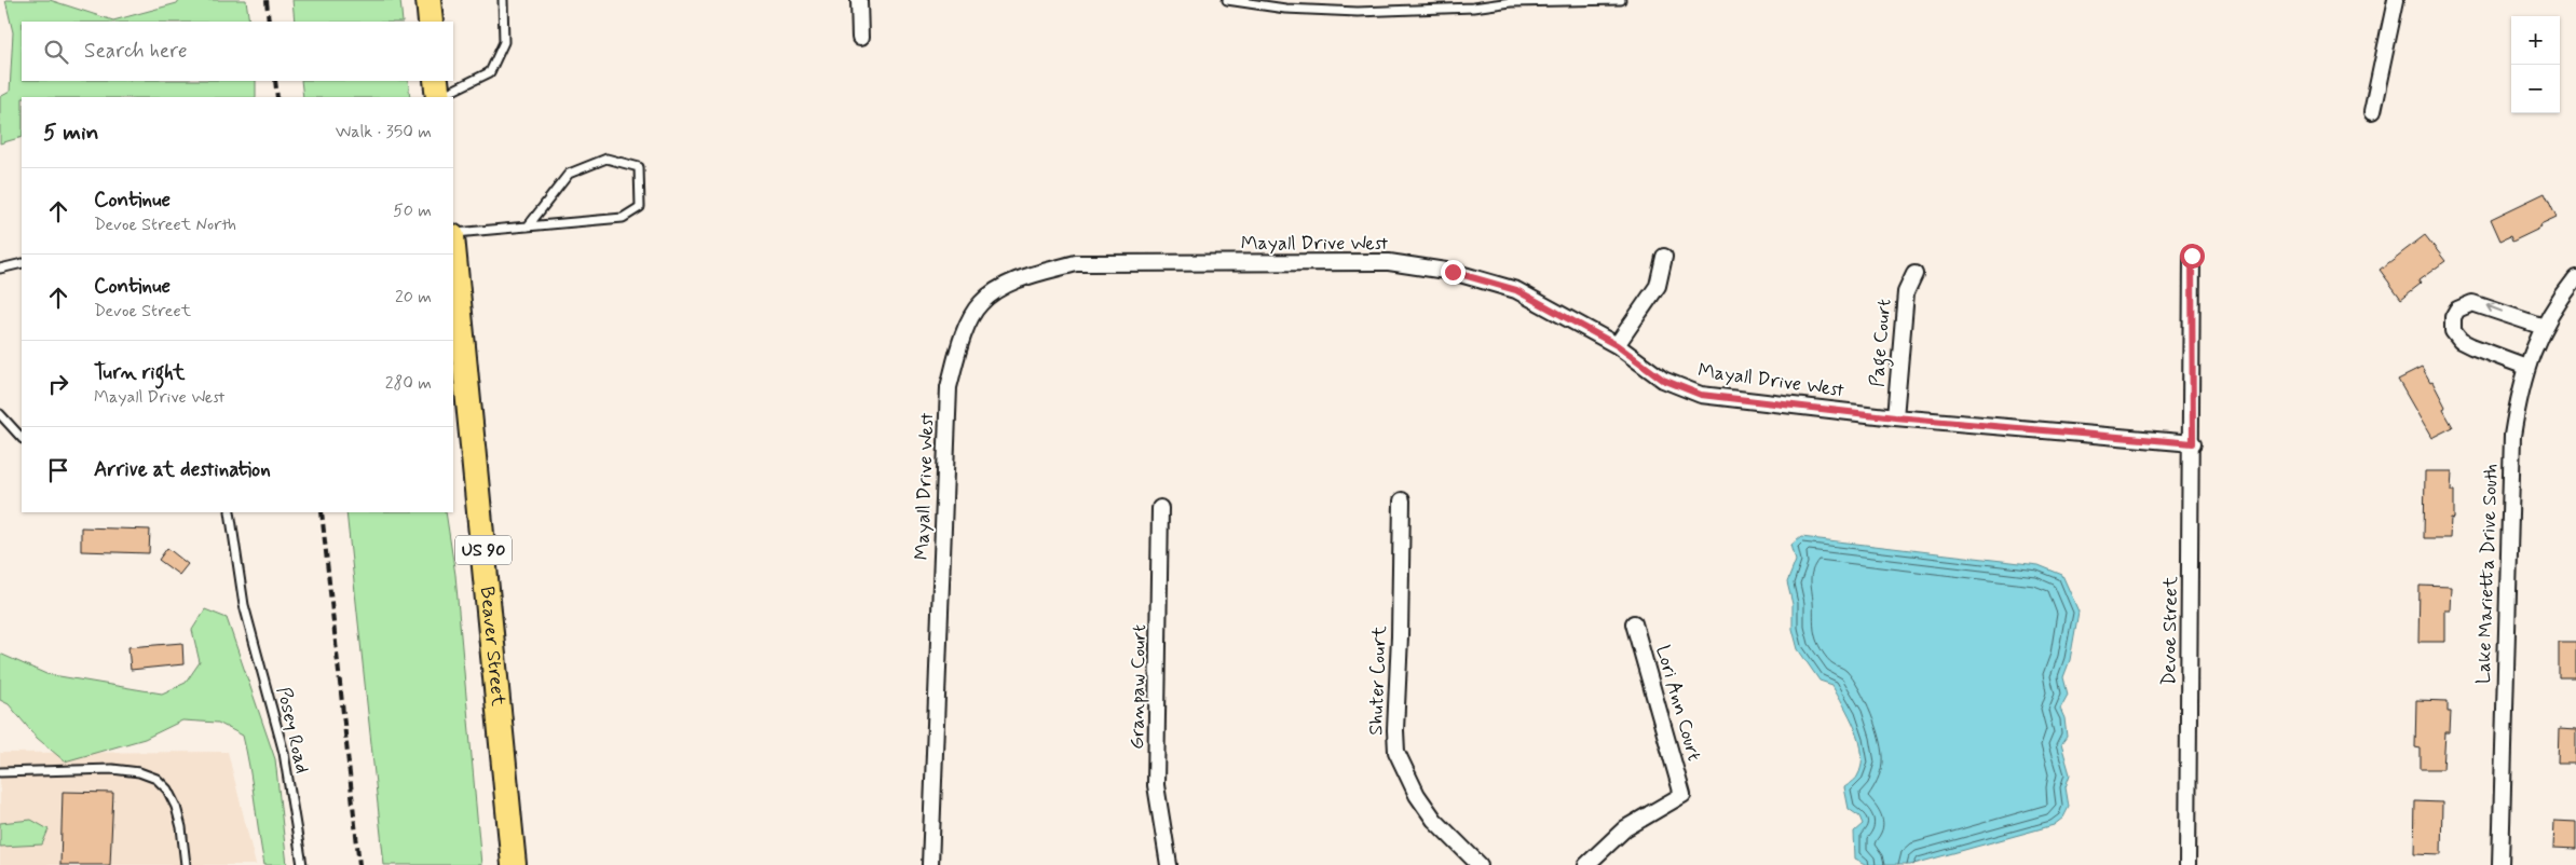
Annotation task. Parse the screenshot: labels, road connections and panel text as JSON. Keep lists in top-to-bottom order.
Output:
{
  "streets": {
    "main road": ["US 90", "Beaver Street"],
    "street": [
      "Mayall Drive West",
      "Page Court",
      "Lake Marietta Drive South",
      "Devoe Street",
      "Shuter Court",
      "Granpaw Court",
      "Lori Ann Court"
    ],
    "lane": ["Posey Road"]
  },
  "crossings": [
    ["Mayall Drive West", "Page Court"],
    ["Mayall Drive West", "Devoe Street"]
  ],
  "page": {
    "map_buttons": ["+", "−"],
    "search": "Search here",
    "heading": ["5 min", "Walk · 350 m"],
    "list": [
      ["Continue", "Devoe Street North", "50 m"],
      ["Continue", "Devoe Street", "20 m"],
      ["Turn right", "Mayall Drive West", "280 m"],
      "Arrive at destination"
    ]
  }
}
